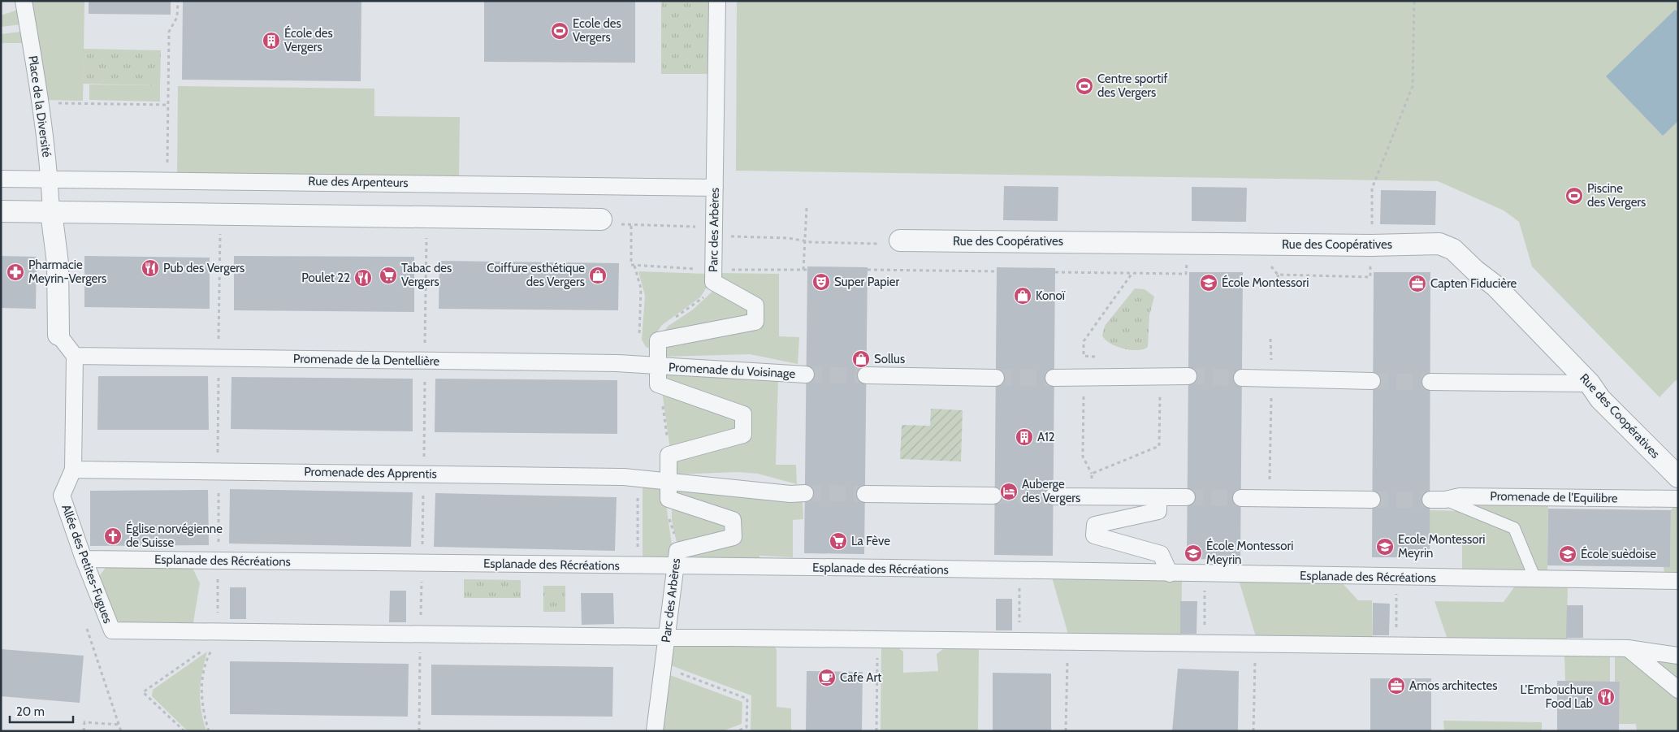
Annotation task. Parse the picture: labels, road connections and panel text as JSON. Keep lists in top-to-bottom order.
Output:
{
  "streets": {
    "street": [
      "Place de la Diversité",
      "Rue des Arpenteurs",
      "Parc des Arbères",
      "Rue des Coopératives",
      "Promenade de la Dentellière",
      "Promenade du Voisinage",
      "Promenade des Apprentis",
      "Promenade de l'Equilibre",
      "Esplanade des Récréations",
      "Allée des Petites-Fugues"
    ]
  },
  "crossings": [
    ["Place de la Diversité", "Rue des Arpenteurs"],
    ["Rue des Arpenteurs", "Parc des Arbères"],
    ["Parc des Arbères", "Esplanade des Récréations"],
    ["Promenade de la Dentellière", "Promenade du Voisinage"],
    ["Promenade de la Dentellière", "Allée des Petites-Fugues"],
    ["Promenade des Apprentis", "Allée des Petites-Fugues"],
    ["Esplanade des Récréations", "Allée des Petites-Fugues"]
  ],
  "places": {
    "sports": ["Ecole des Vergers", "Centre sportif des Vergers", "Piscine des Vergers"],
    "building": ["École des Vergers", "A12"],
    "restaurant": ["Pub des Vergers", "Poulet 22", "L'Embouchure Food Lab"],
    "pharmacy": ["Pharmacie Meyrin-Vergers"],
    "supermarket": ["Tabac des Vergers", "La Fève"],
    "shop": ["Coiffure esthétique des Vergers", "Konoï", "Sollus"],
    "theatre": ["Super Papier"],
    "school or university": [
      "École Montessori",
      "Ecole Montessori Meyrin",
      "École Montessori Meyrin",
      "École suèdoise"
    ],
    "office": ["Capten Fiducière", "Amos architectes"],
    "hotel": ["Auberge des Vergers"],
    "church": ["Église norvégienne de Suisse"],
    "cafe": ["Cafe Art"]
  },
  "scale_bar": "20 m"
}
